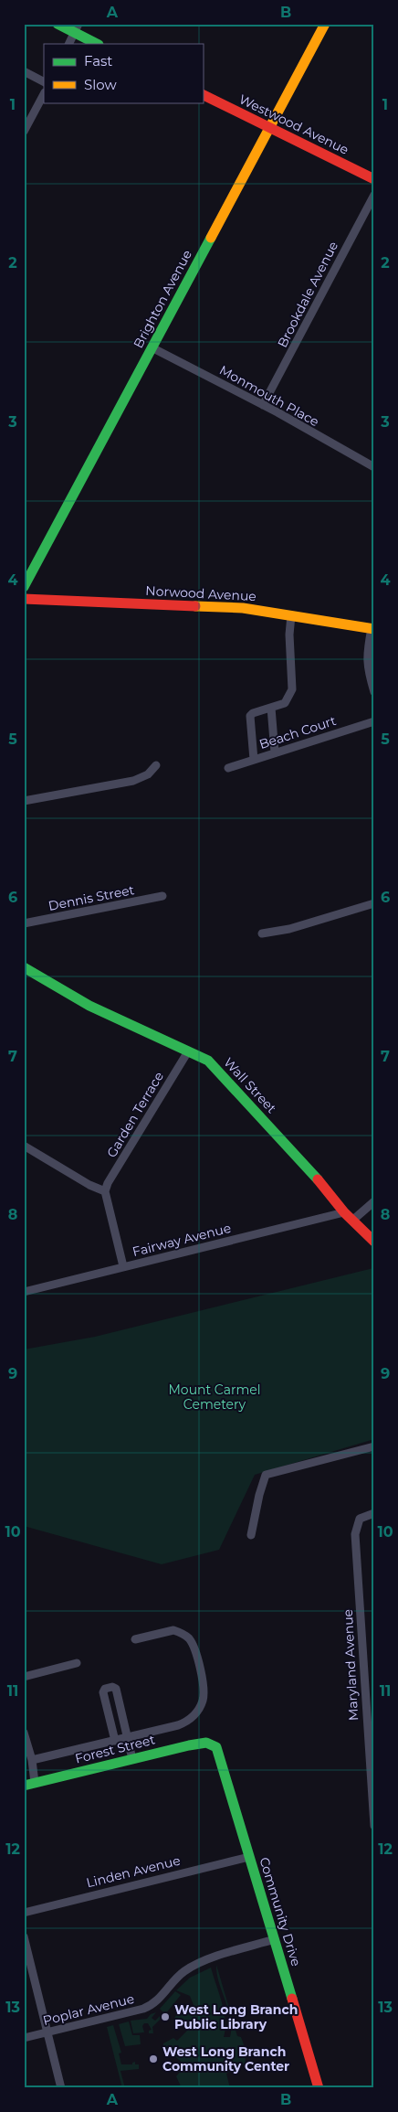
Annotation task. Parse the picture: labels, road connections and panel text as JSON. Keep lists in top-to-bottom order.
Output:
{
  "streets": {
    "street": [
      "Westwood Avenue",
      "Brookdale Avenue",
      "Brighton Avenue",
      "Monmouth Place",
      "Norwood Avenue",
      "Beach Court",
      "Dennis Street",
      "Wall Street",
      "Garden Terrace",
      "Fairway Avenue",
      "Maryland Avenue",
      "Forest Street",
      "Linden Avenue",
      "Community Drive",
      "Poplar Avenue"
    ]
  },
  "crossings": [
    ["Westwood Avenue", "Brighton Avenue"],
    ["Brookdale Avenue", "Monmouth Place"],
    ["Brighton Avenue", "Monmouth Place"],
    ["Wall Street", "Garden Terrace"],
    ["Wall Street", "Fairway Avenue"],
    ["Forest Street", "Community Drive"],
    ["Linden Avenue", "Community Drive"],
    ["Community Drive", "Poplar Avenue"]
  ],
  "parks": ["Mount Carmel Cemetery"],
  "places": ["West Long Branch Public Library", "West Long Branch Community Center"],
  "legend": ["Fast", "Slow"],
  "grid": {
    "columns": ["A", "B"],
    "rows": [
      "1",
      "2",
      "3",
      "4",
      "5",
      "6",
      "7",
      "8",
      "9",
      "10",
      "11",
      "12",
      "13"
    ]
  }
}
